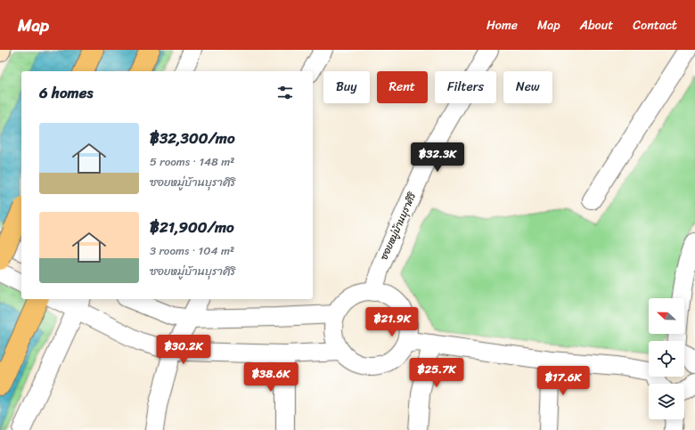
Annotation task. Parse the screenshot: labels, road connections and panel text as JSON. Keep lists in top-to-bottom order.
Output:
{
  "streets": {
    "street": ["ซอยหมู่บ้านบุราศิริ"]
  },
  "north": "left",
  "page": {
    "header": "Map",
    "nav": [
      "Home",
      "Map",
      "About",
      "Contact"
    ],
    "chip": [
      "Buy",
      "Rent",
      "Filters",
      "New"
    ],
    "heading": "6 homes",
    "list": [
      {
        "name": "฿32,300/mo",
        "note": "5 rooms · 148 m² · ซอยหมู่บ้านบุราศิริ"
      },
      {
        "name": "฿21,900/mo",
        "note": "3 rooms · 104 m² · ซอยหมู่บ้านบุราศิริ"
      }
    ],
    "price": [
      "฿32.3K",
      "฿21.9K",
      "฿30.2K",
      "฿25.7K",
      "฿38.6K",
      "฿17.6K"
    ]
  }
}
